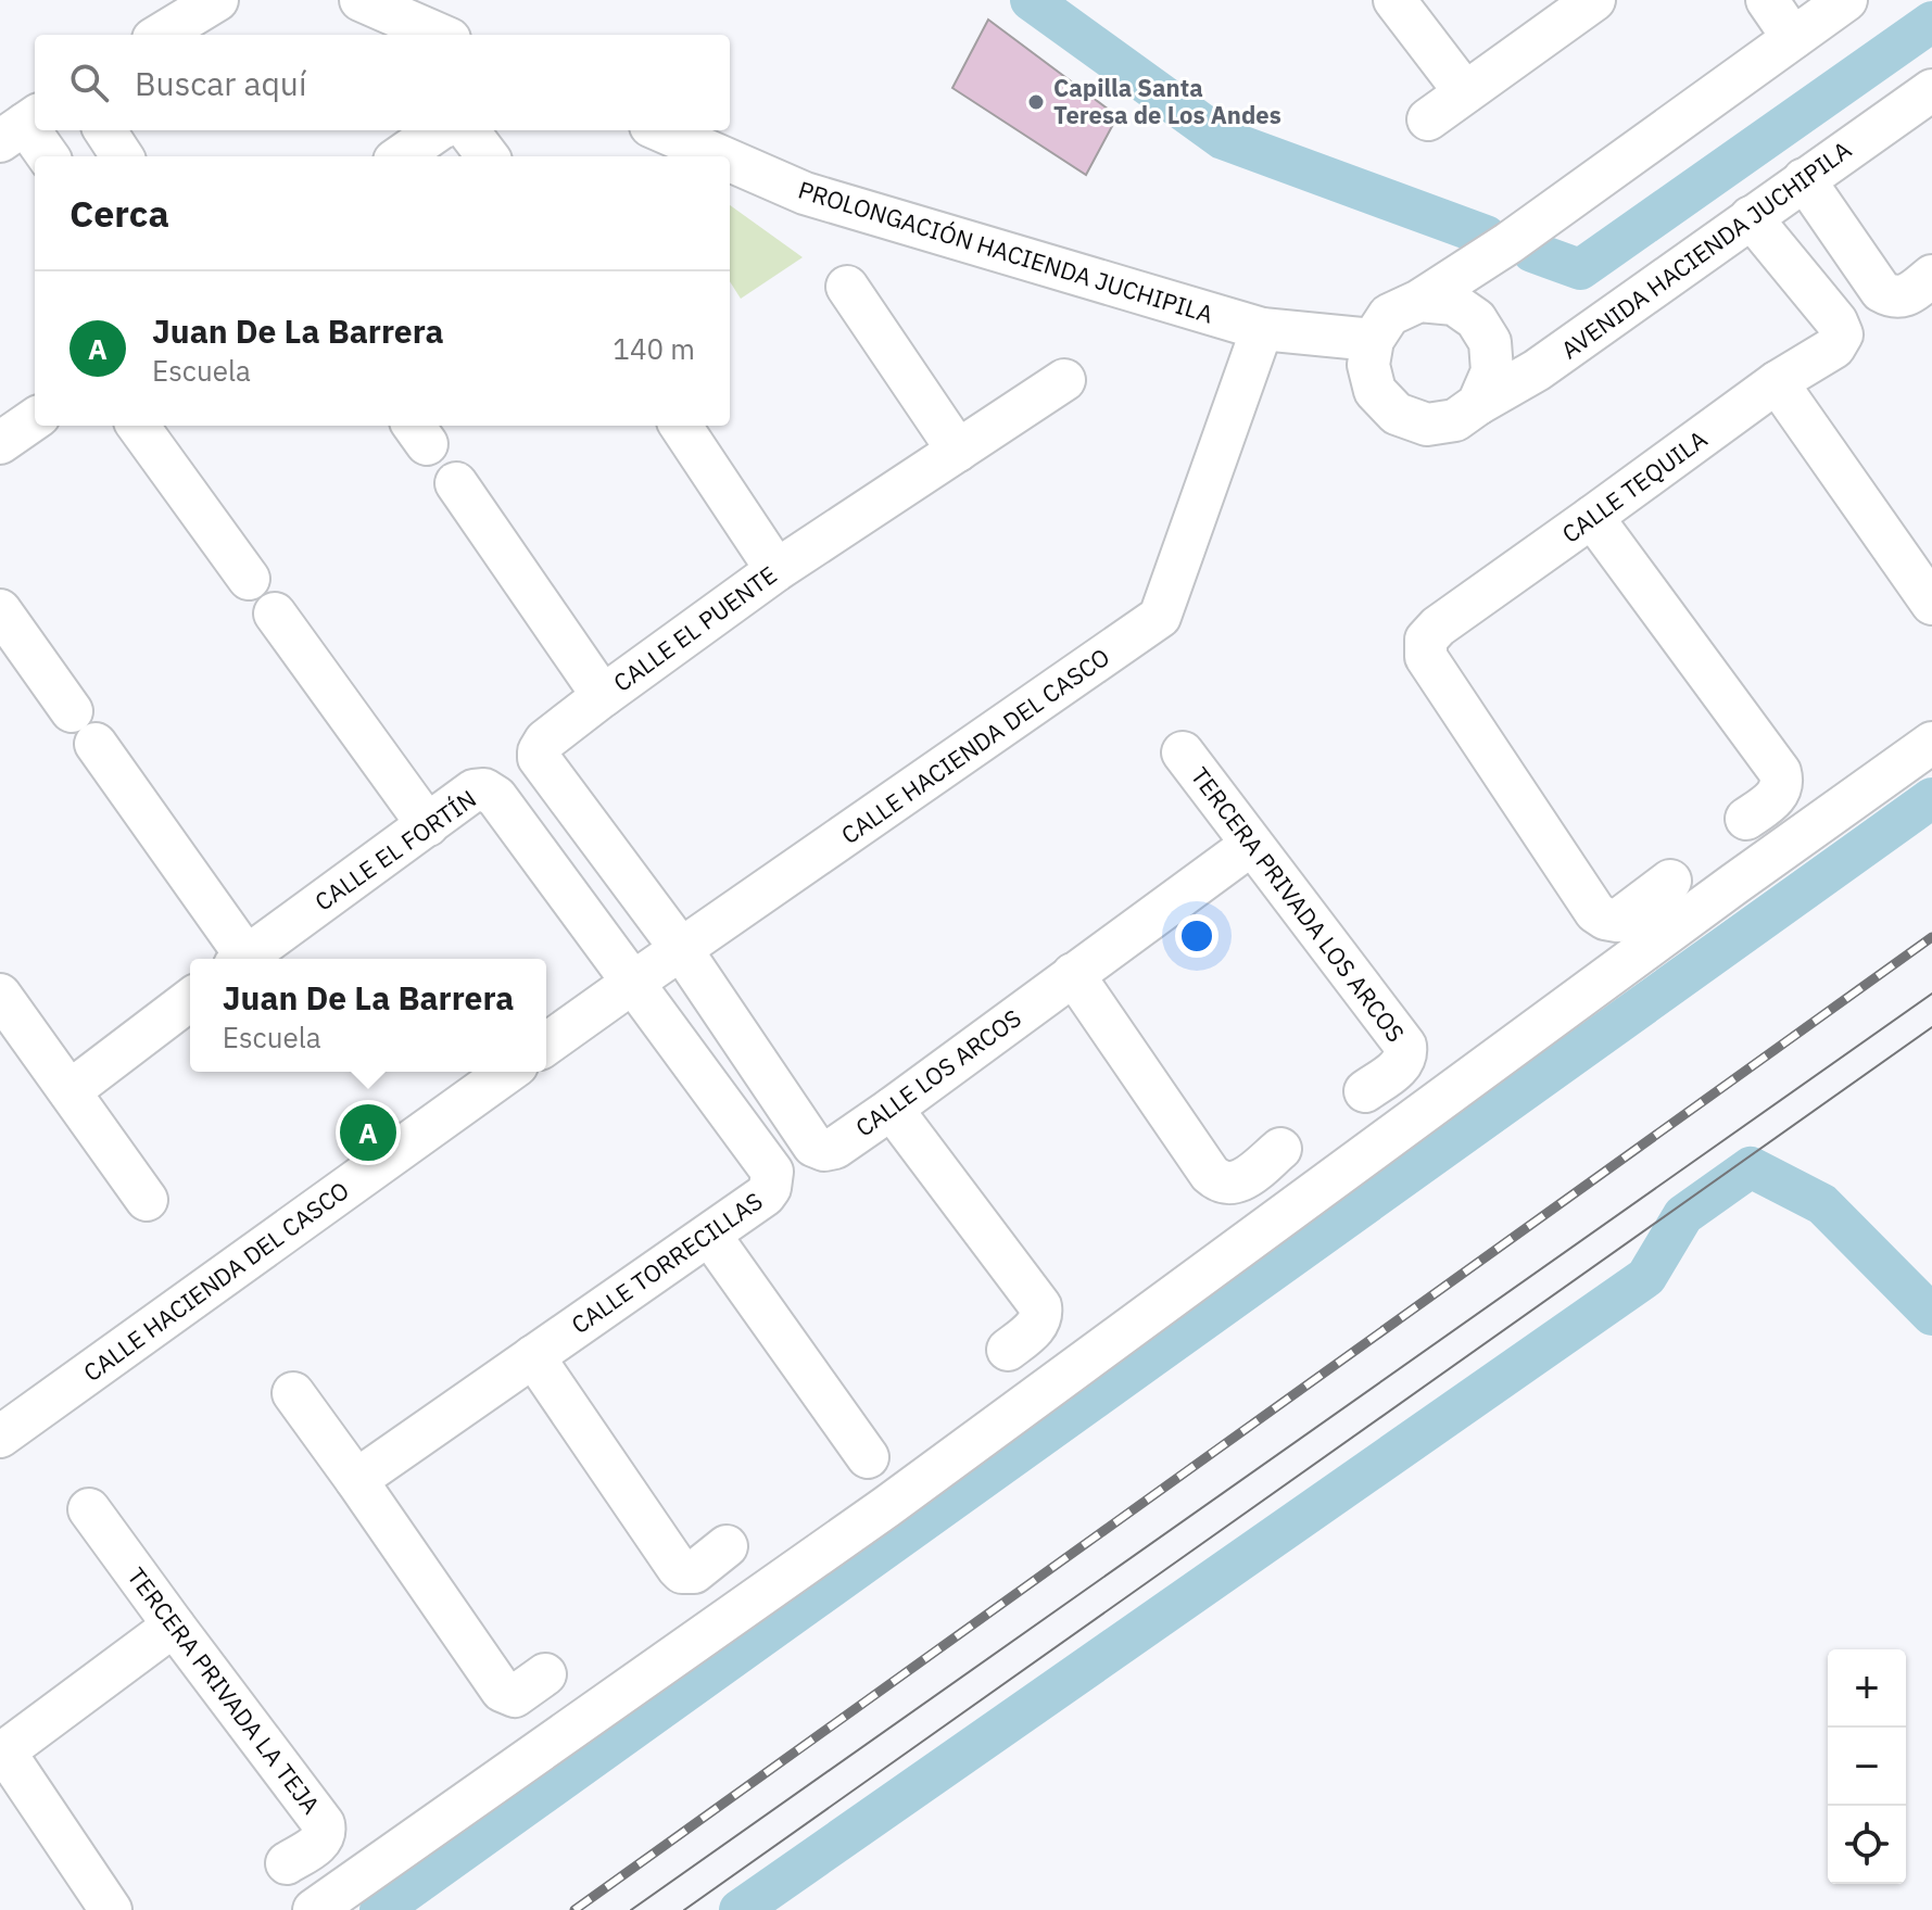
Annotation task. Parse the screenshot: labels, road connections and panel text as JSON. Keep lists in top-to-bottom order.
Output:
{
  "streets": {
    "street": [
      "AVENIDA HACIENDA JUCHIPILA",
      "PROLONGACIÓN HACIENDA JUCHIPILA",
      "CALLE TEQUILA",
      "CALLE EL PUENTE",
      "CALLE HACIENDA DEL CASCO",
      "CALLE EL FORTÍN",
      "TERCERA PRIVADA LOS ARCOS",
      "CALLE LOS ARCOS",
      "CALLE TORRECILLAS",
      "TERCERA PRIVADA LA TEJA"
    ]
  },
  "crossings": [
    ["AVENIDA HACIENDA JUCHIPILA", "PROLONGACIÓN HACIENDA JUCHIPILA"],
    ["AVENIDA HACIENDA JUCHIPILA", "CALLE TEQUILA"],
    ["PROLONGACIÓN HACIENDA JUCHIPILA", "CALLE HACIENDA DEL CASCO"],
    ["CALLE EL PUENTE", "CALLE HACIENDA DEL CASCO"],
    ["CALLE EL PUENTE", "CALLE LOS ARCOS"],
    ["CALLE HACIENDA DEL CASCO", "CALLE EL FORTÍN"],
    ["CALLE HACIENDA DEL CASCO", "CALLE LOS ARCOS"],
    ["CALLE HACIENDA DEL CASCO", "CALLE TORRECILLAS"],
    ["CALLE EL FORTÍN", "CALLE TORRECILLAS"],
    ["TERCERA PRIVADA LOS ARCOS", "CALLE LOS ARCOS"]
  ],
  "places": ["Capilla Santa Teresa de Los Andes"],
  "page": {
    "search": "Buscar aquí",
    "heading": "Cerca",
    "list": [
      {
        "mark": "A",
        "name": "Juan De La Barrera",
        "note": "Escuela",
        "value": "140 m"
      }
    ],
    "popup": ["Juan De La Barrera", "Escuela"],
    "pins": "A",
    "map_buttons": ["+", "−"]
  }
}
